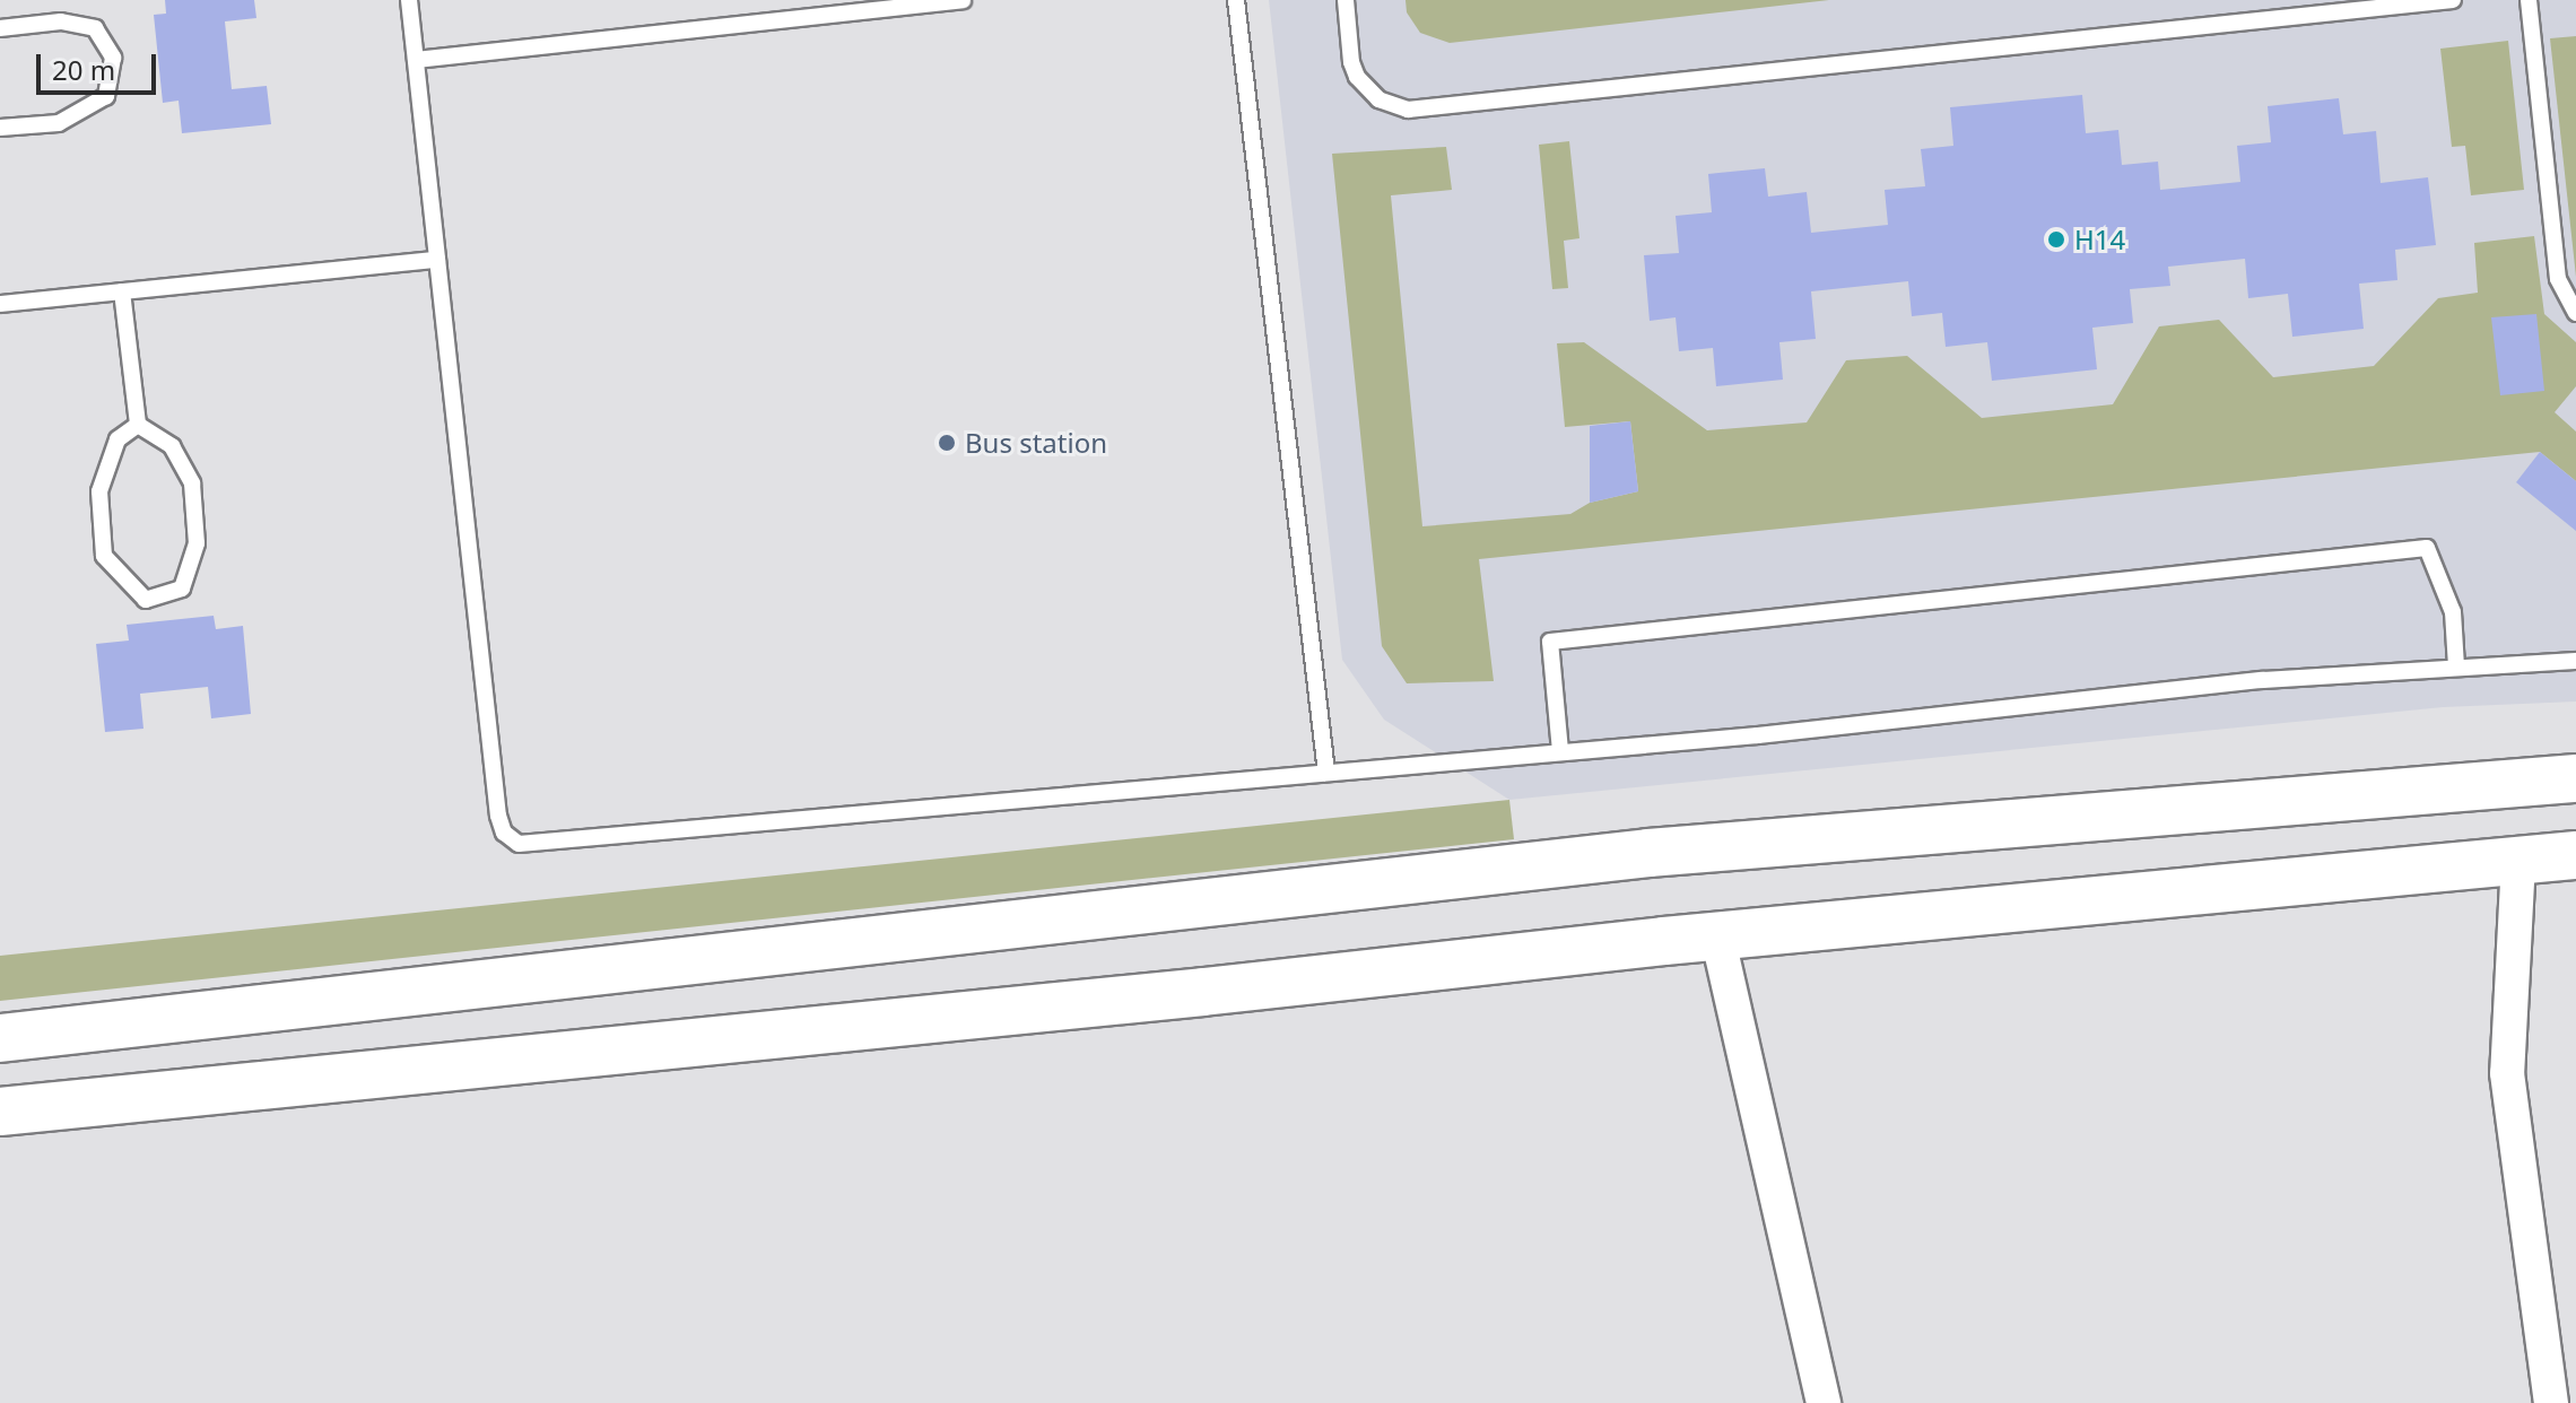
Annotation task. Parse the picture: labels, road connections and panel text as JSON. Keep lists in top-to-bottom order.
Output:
{
  "places": ["H14", "Bus station"],
  "scale_bar": "20 m"
}
